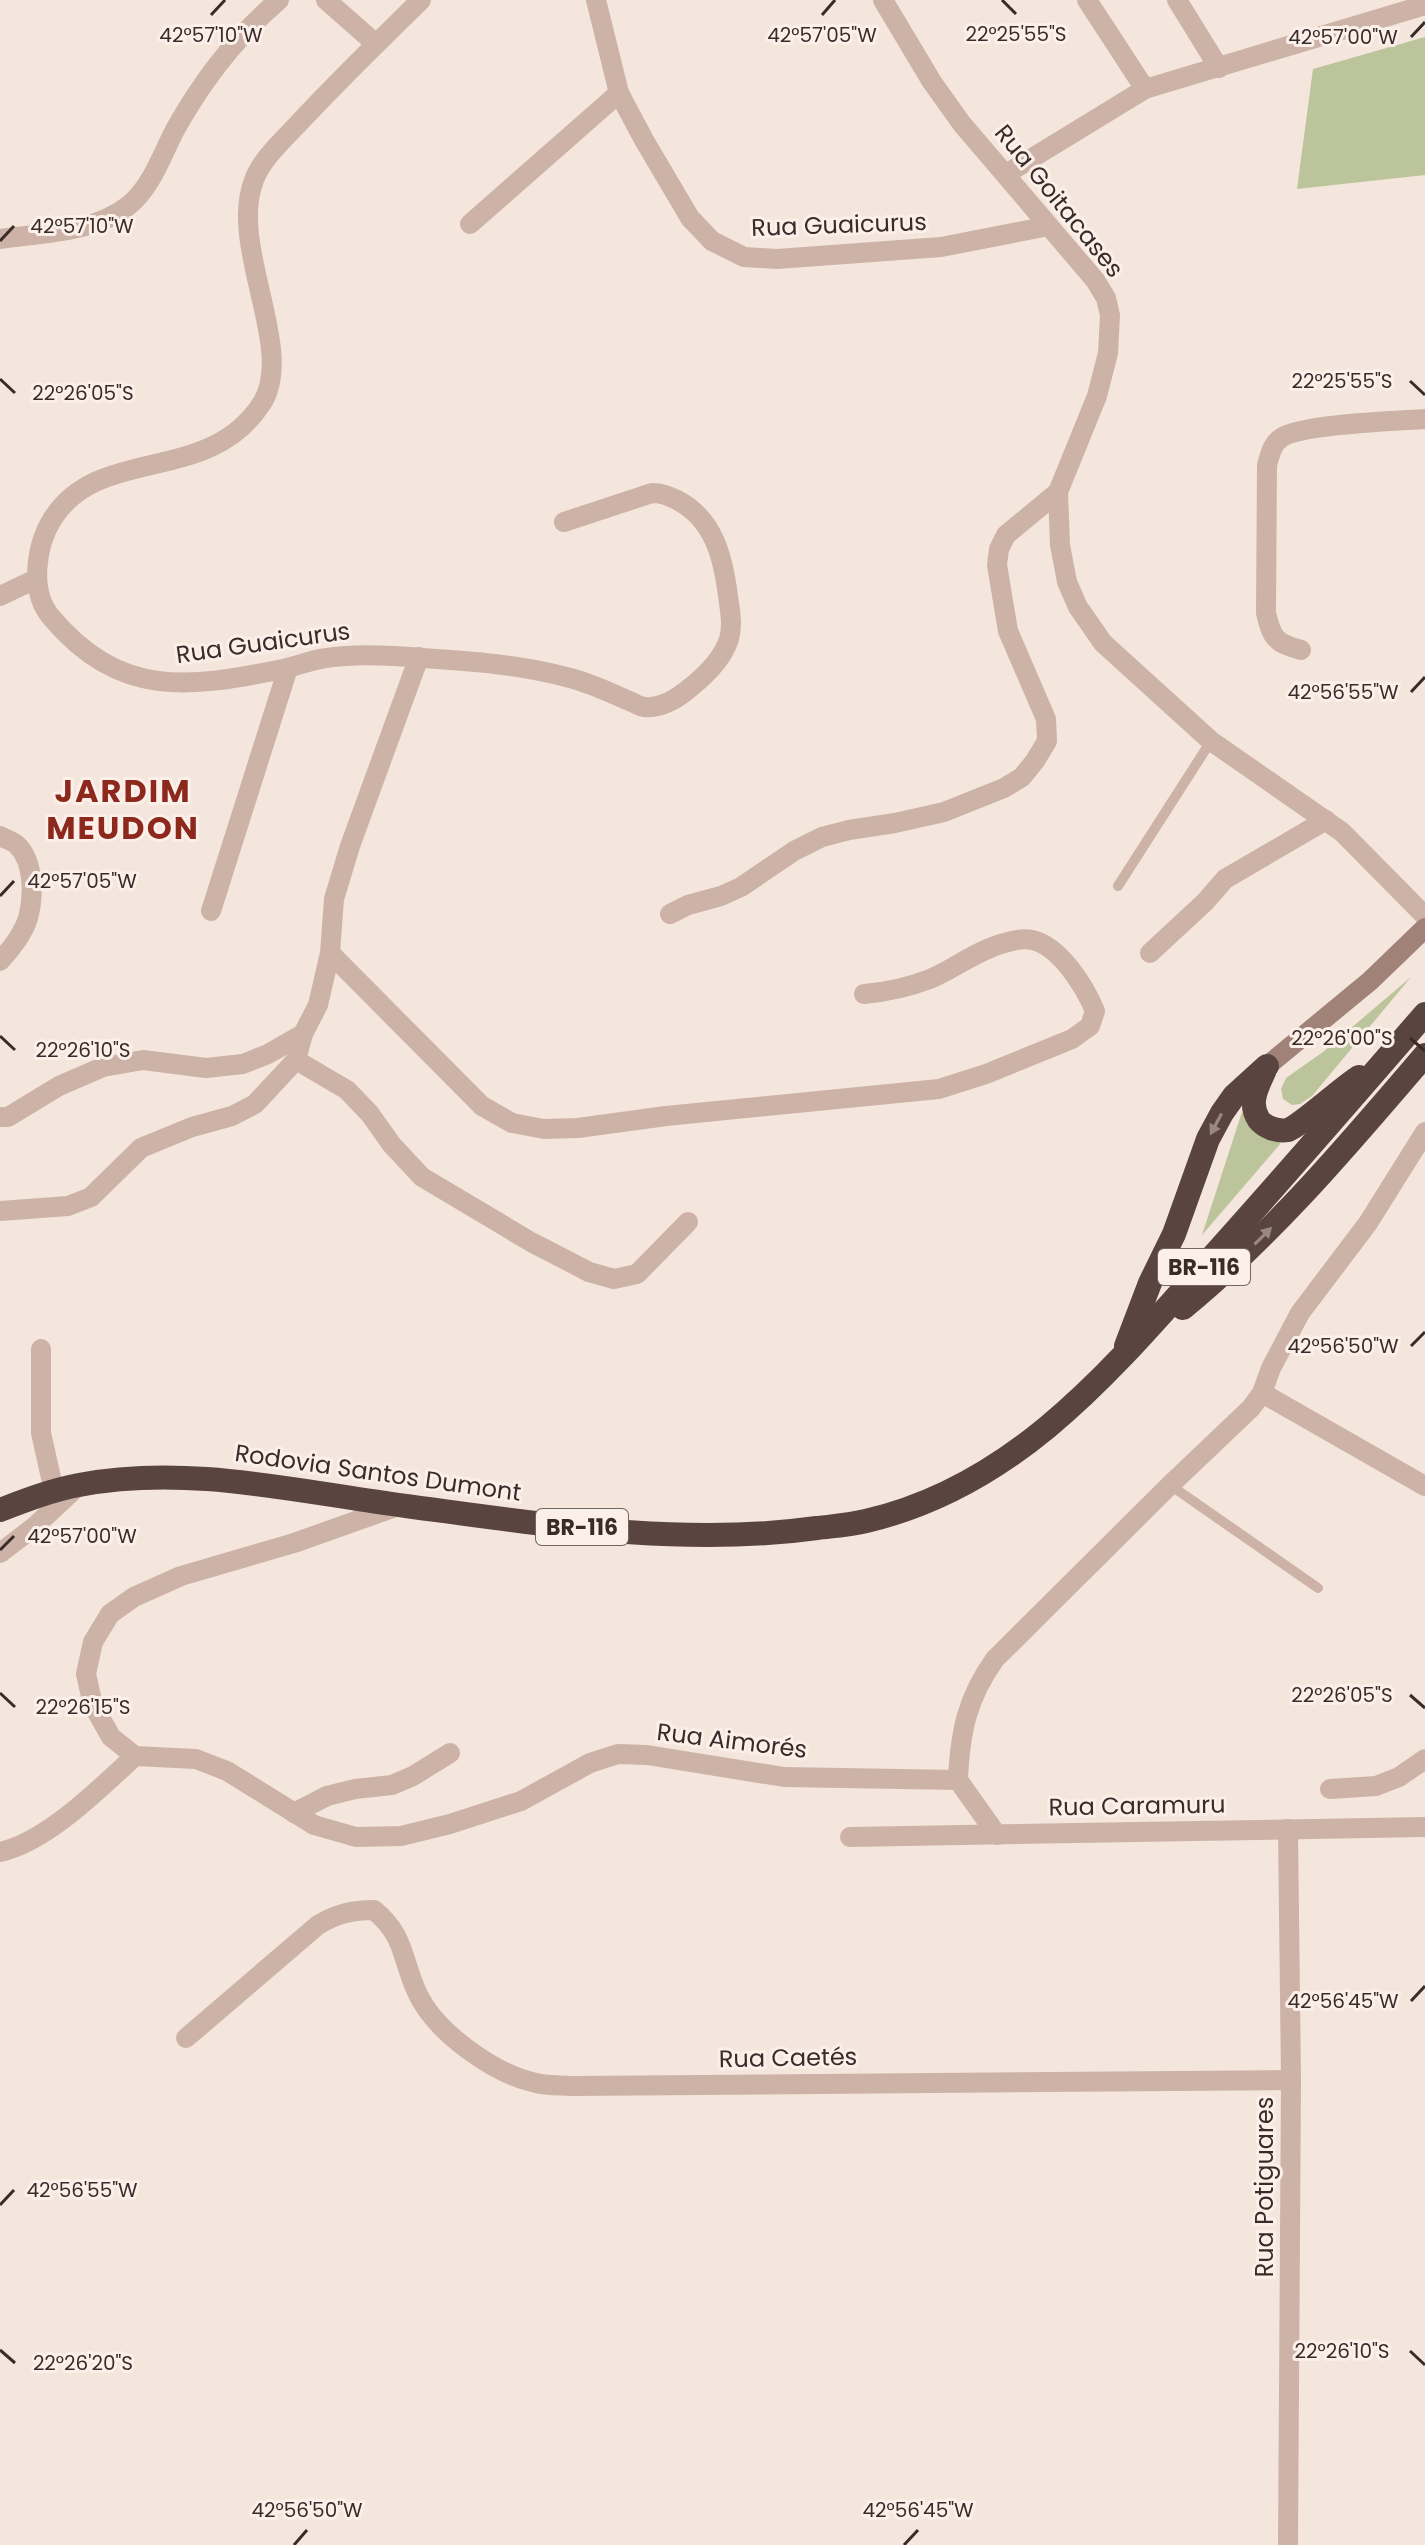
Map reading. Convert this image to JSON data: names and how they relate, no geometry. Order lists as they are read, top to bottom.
{
  "streets": {
    "highway": ["BR-116", "Rodovia Santos Dumont"],
    "street": [
      "Rua Goitacases",
      "Rua Guaicurus",
      "Rua Aimorés",
      "Rua Caramuru",
      "Rua Caetés",
      "Rua Potiguares"
    ]
  },
  "crossings": [
    ["Rua Goitacases", "Rua Guaicurus"],
    ["BR-116", "Rodovia Santos Dumont"],
    ["Rua Caramuru", "Rua Potiguares"],
    ["Rua Caetés", "Rua Potiguares"]
  ],
  "districts": ["JARDIM MEUDON"],
  "coordinates": [
    "22°25'55\"S",
    "42°57'05\"W",
    "42°57'10\"W",
    "42°57'00\"W",
    "22°26'05\"S",
    "42°56'55\"W",
    "22°26'00\"S",
    "22°26'10\"S",
    "42°56'50\"W",
    "22°26'15\"S",
    "42°56'45\"W",
    "22°26'20\"S"
  ]
}
